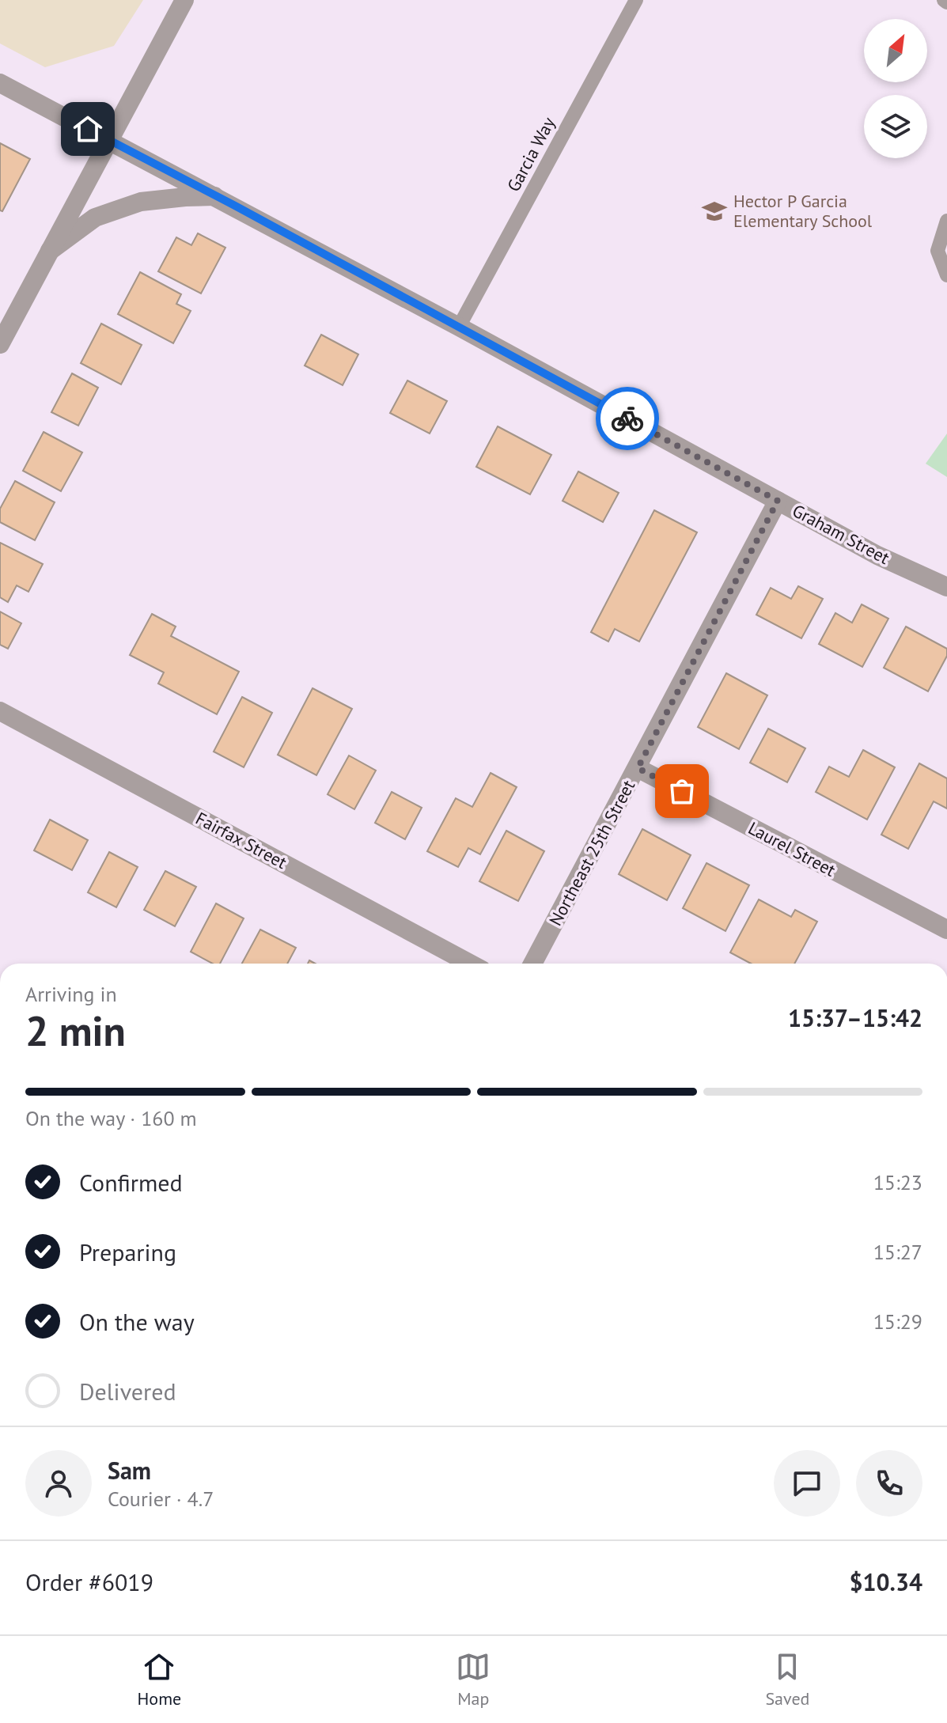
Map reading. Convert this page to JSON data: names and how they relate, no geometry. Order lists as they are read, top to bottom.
{
  "streets": {
    "street": [
      "Graham Street",
      "Fairfax Street",
      "Laurel Street",
      "Northeast 25th Street"
    ],
    "lane": ["Garcia Way"]
  },
  "crossings": [
    ["Garcia Way", "Graham Street"],
    ["Graham Street", "Northeast 25th Street"],
    ["Laurel Street", "Northeast 25th Street"]
  ],
  "places": {
    "school or university": ["Hector P Garcia Elementary School"]
  },
  "north": "top right",
  "page": {
    "heading": ["2 min", "Arriving in", "15:37–15:42"],
    "panel": [
      "Sam",
      "Courier · 4.7",
      "Order #6019",
      "$10.34"
    ],
    "bar": "On the way · 160 m",
    "list": [
      ["Confirmed", "15:23"],
      ["Preparing", "15:27"],
      ["On the way", "15:29"],
      "Delivered"
    ],
    "tabs": ["Home", "Map", "Saved"]
  }
}
